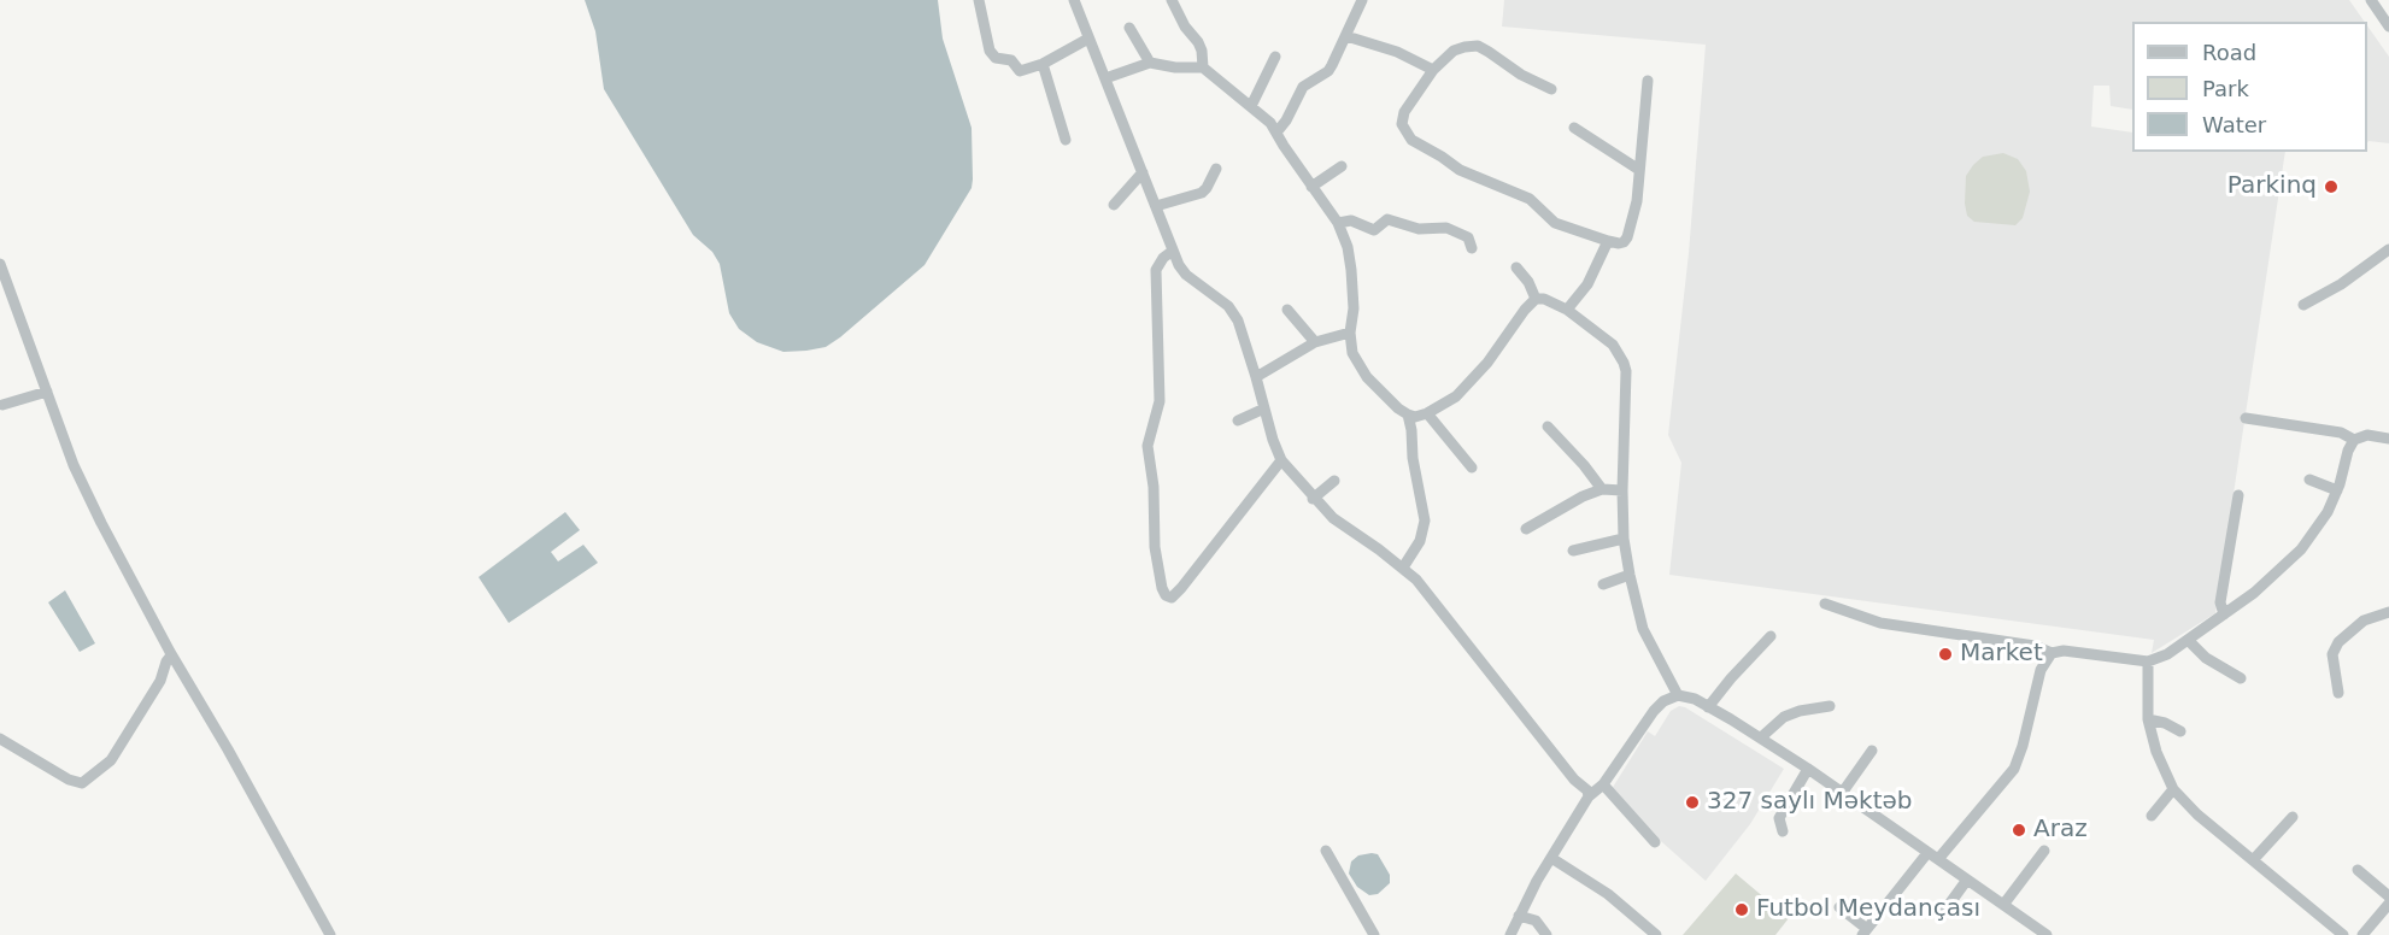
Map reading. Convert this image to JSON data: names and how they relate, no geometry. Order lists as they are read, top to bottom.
{
  "places": [
    "Parkinq",
    "Market",
    "327 saylı Məktəb",
    "Araz",
    "Futbol Meydançası"
  ],
  "legend": ["Road", "Park", "Water"]
}
